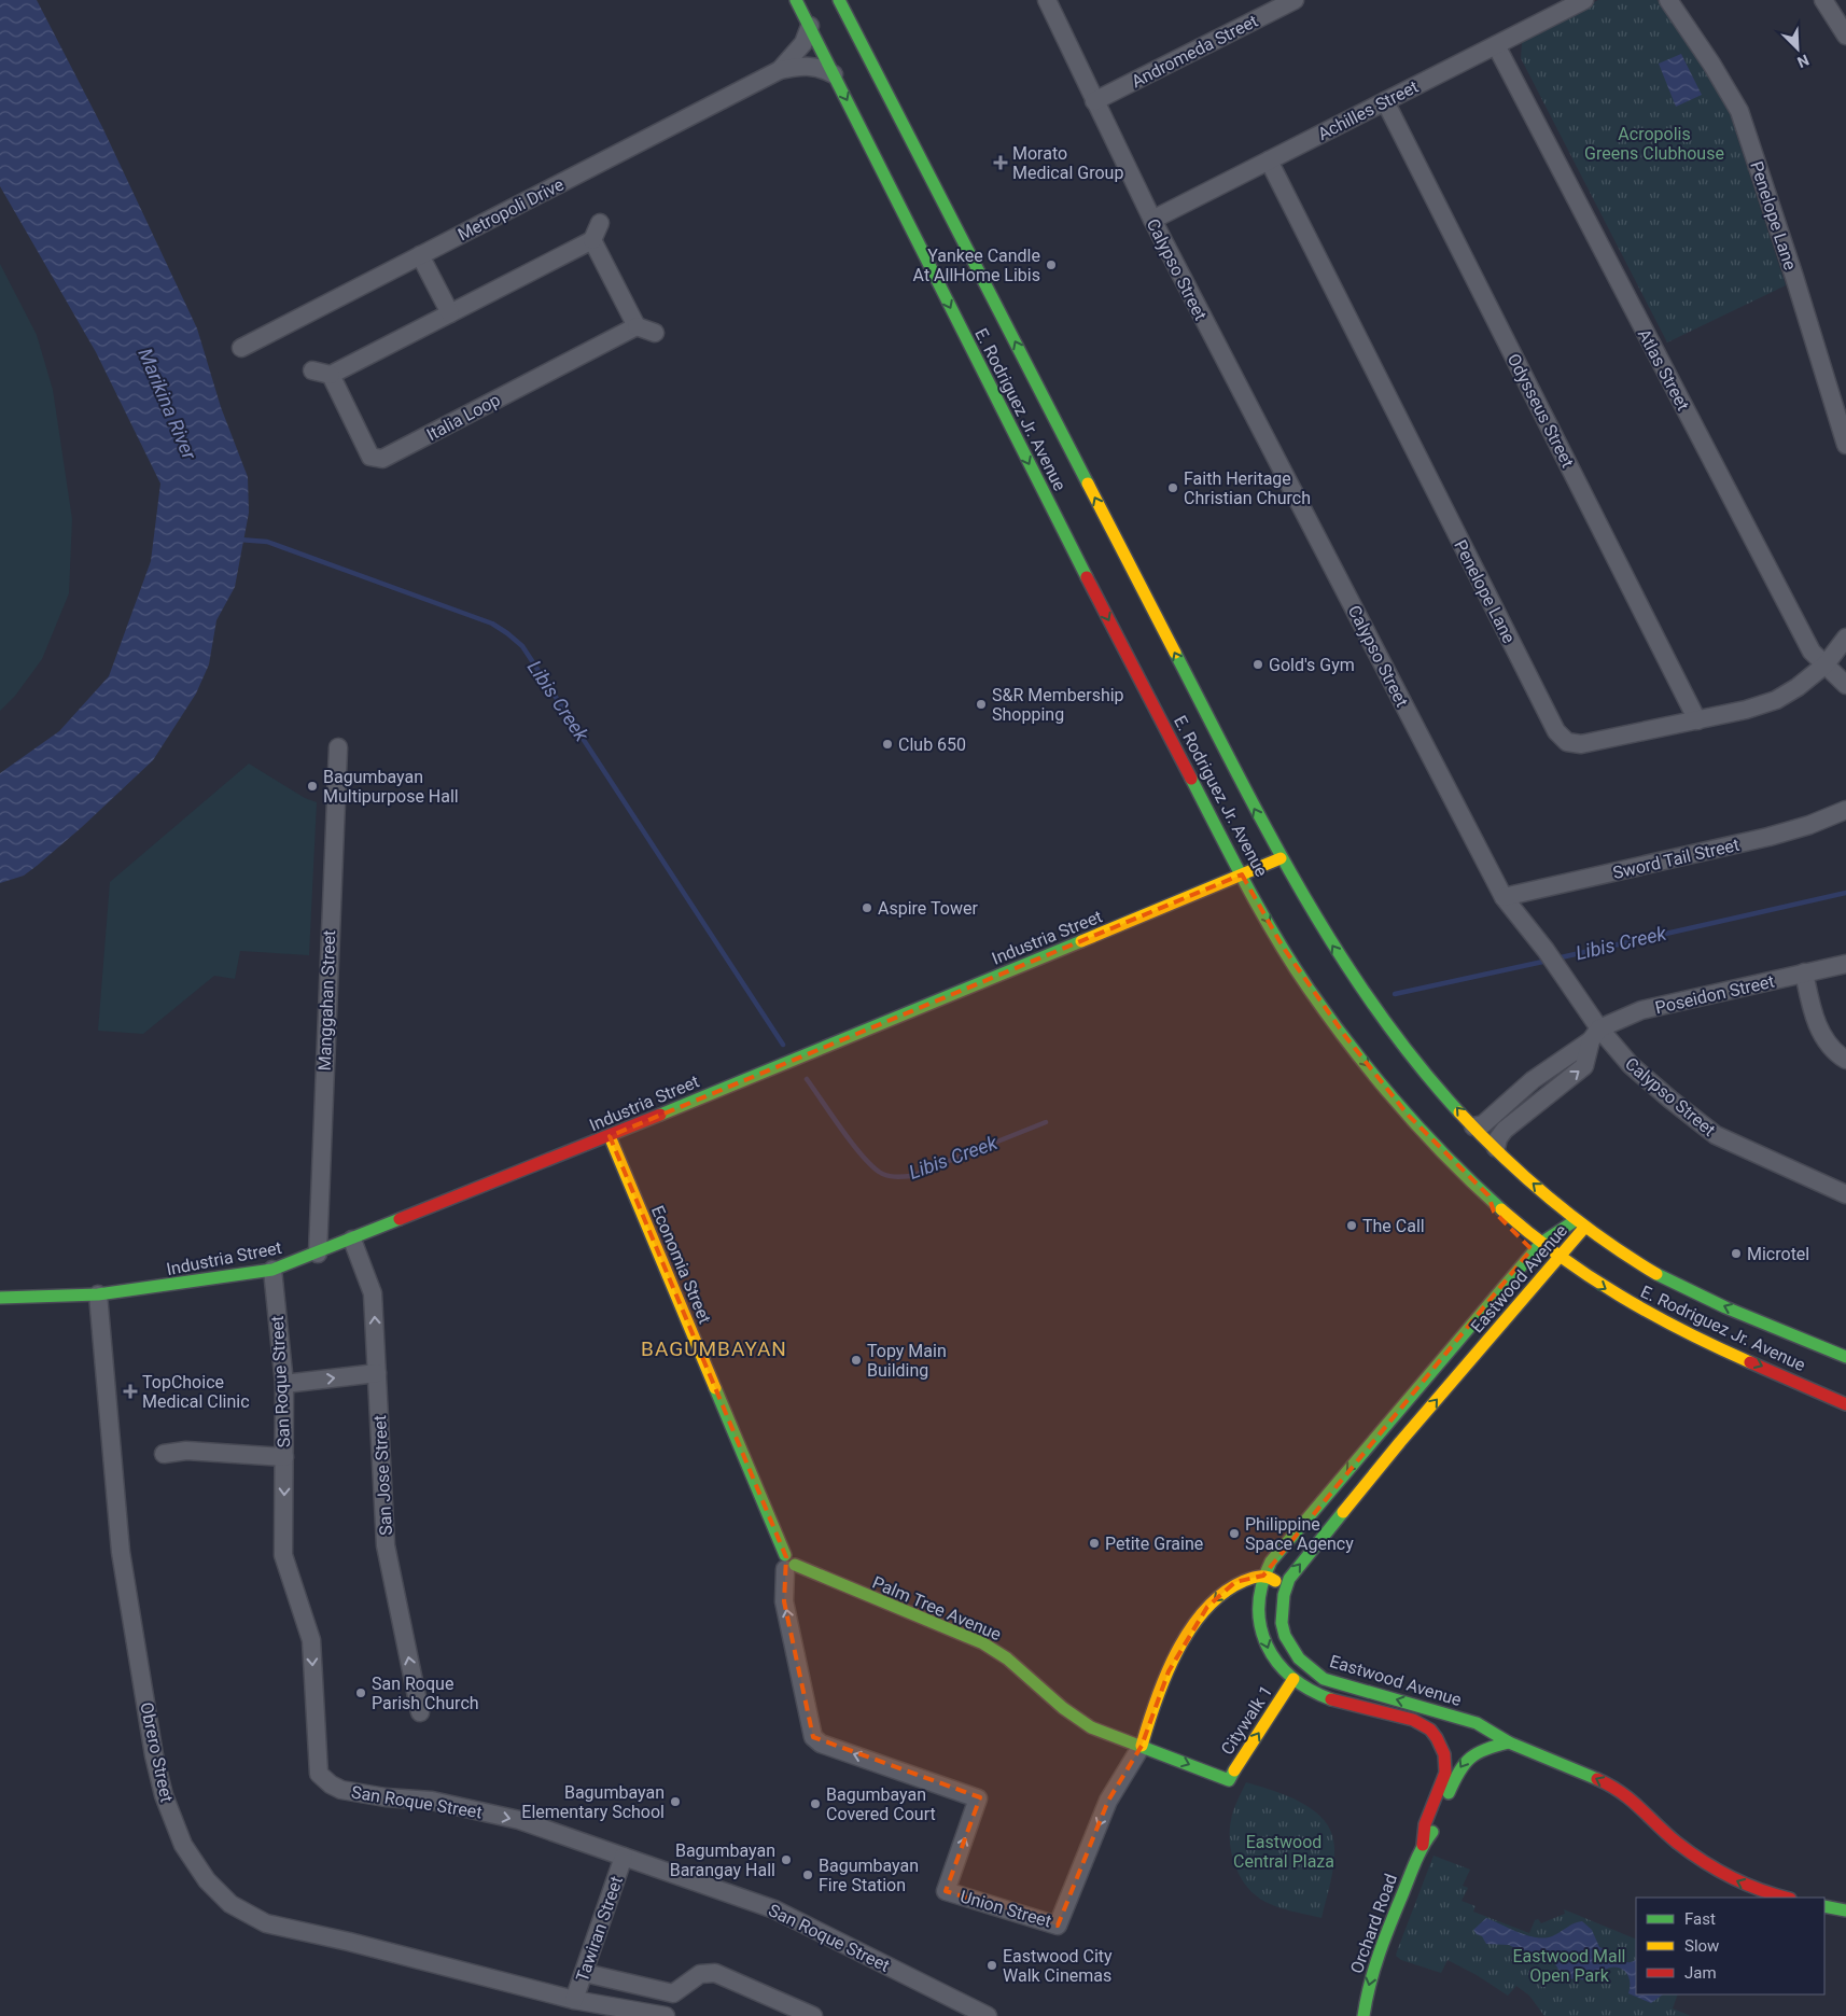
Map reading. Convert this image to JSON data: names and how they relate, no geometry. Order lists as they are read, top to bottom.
{
  "streets": {
    "street": [
      "Andromeda Street",
      "Achilles Street",
      "Metropoli Drive",
      "Penelope Lane",
      "Calypso Street",
      "Atlas Street",
      "E. Rodriguez Jr. Avenue",
      "Odysseus Street",
      "Italia Loop",
      "Sword Tail Street",
      "Industria Street",
      "Poseidon Street",
      "Manggahan Street",
      "Economia Street",
      "Eastwood Avenue",
      "San Roque Street",
      "San Jose Street",
      "Palm Tree Avenue",
      "Citywalk 1",
      "Obrero Street",
      "Union Street",
      "Orchard Road",
      "Tawiran Street"
    ]
  },
  "crossings": [
    ["Andromeda Street", "Calypso Street"],
    ["Achilles Street", "Penelope Lane"],
    ["Achilles Street", "Calypso Street"],
    ["Achilles Street", "Atlas Street"],
    ["Achilles Street", "Odysseus Street"],
    ["Metropoli Drive", "E. Rodriguez Jr. Avenue"],
    ["Penelope Lane", "Atlas Street"],
    ["Penelope Lane", "Odysseus Street"],
    ["Calypso Street", "Sword Tail Street"],
    ["Calypso Street", "Poseidon Street"],
    ["E. Rodriguez Jr. Avenue", "Industria Street"],
    ["E. Rodriguez Jr. Avenue", "Poseidon Street"],
    ["E. Rodriguez Jr. Avenue", "Eastwood Avenue"],
    ["Industria Street", "Manggahan Street"],
    ["Industria Street", "Economia Street"],
    ["Industria Street", "San Roque Street"],
    ["Industria Street", "San Jose Street"],
    ["Industria Street", "Obrero Street"],
    ["Economia Street", "Palm Tree Avenue"],
    ["Economia Street", "Union Street"],
    ["Eastwood Avenue", "Citywalk 1"],
    ["Eastwood Avenue", "Orchard Road"],
    ["San Roque Street", "Tawiran Street"],
    ["Palm Tree Avenue", "Citywalk 1"],
    ["Palm Tree Avenue", "Union Street"],
    ["Obrero Street", "Tawiran Street"]
  ],
  "one_way": ["San Roque Street", "San Jose Street", "Orchard Road"],
  "districts": ["BAGUMBAYAN"],
  "water": ["Marikina River", "Libis Creek"],
  "parks": ["Acropolis Greens Clubhouse", "Eastwood Central Plaza", "Eastwood Mall Open Park"],
  "places": {
    "health": ["Morato Medical Group", "TopChoice Medical Clinic"],
    "other": [
      "Yankee Candle At AllHome Libis",
      "Faith Heritage Christian Church",
      "Gold's Gym",
      "S&R Membership Shopping",
      "Club 650",
      "Bagumbayan Multipurpose Hall",
      "Aspire Tower",
      "The Call",
      "Microtel",
      "Topy Main Building",
      "Philippine Space Agency",
      "Petite Graine",
      "San Roque Parish Church",
      "Bagumbayan Elementary School",
      "Bagumbayan Covered Court",
      "Bagumbayan Barangay Hall",
      "Bagumbayan Fire Station",
      "Eastwood City Walk Cinemas"
    ]
  },
  "legend": ["Fast", "Slow", "Jam"],
  "north": "bottom right"
}
